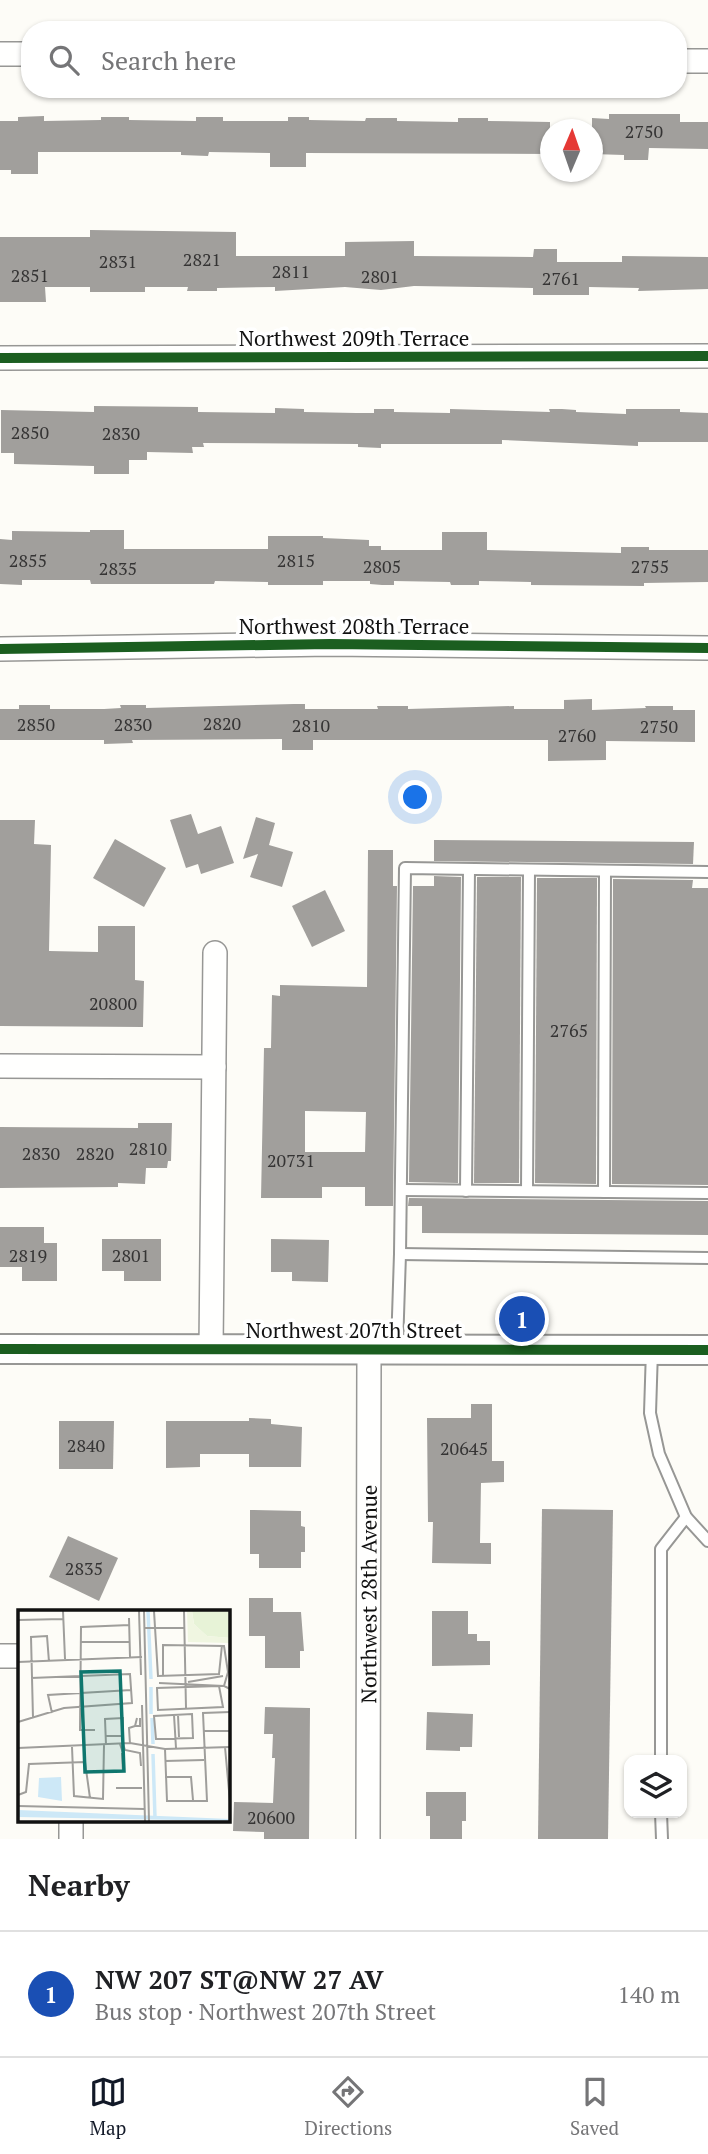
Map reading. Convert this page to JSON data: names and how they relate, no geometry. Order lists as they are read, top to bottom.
{
  "streets": {
    "street": [
      "Northwest 209th Terrace",
      "Northwest 208th Terrace",
      "Northwest 207th Street",
      "Northwest 28th Avenue"
    ]
  },
  "crossings": [
    ["Northwest 207th Street", "Northwest 28th Avenue"]
  ],
  "house_numbers": [
    "2750",
    "2821",
    "2831",
    "2811",
    "2851",
    "2801",
    "2761",
    "2850",
    "2830",
    "2855",
    "2815",
    "2805",
    "2755",
    "2835",
    "2820",
    "2850",
    "2830",
    "2810",
    "2750",
    "2760",
    "20800",
    "2765",
    "2810",
    "2830",
    "2820",
    "20731",
    "2819",
    "2801",
    "2840",
    "20645",
    "2835",
    "20600"
  ],
  "north": "top",
  "page": {
    "search": "Search here",
    "pins": "1",
    "heading": "Nearby",
    "list": [
      {
        "mark": "1",
        "name": "NW 207 ST@NW 27 AV",
        "note": "Bus stop · Northwest 207th Street",
        "value": "140 m"
      }
    ],
    "nav": ["Map", "Directions", "Saved"]
  }
}
